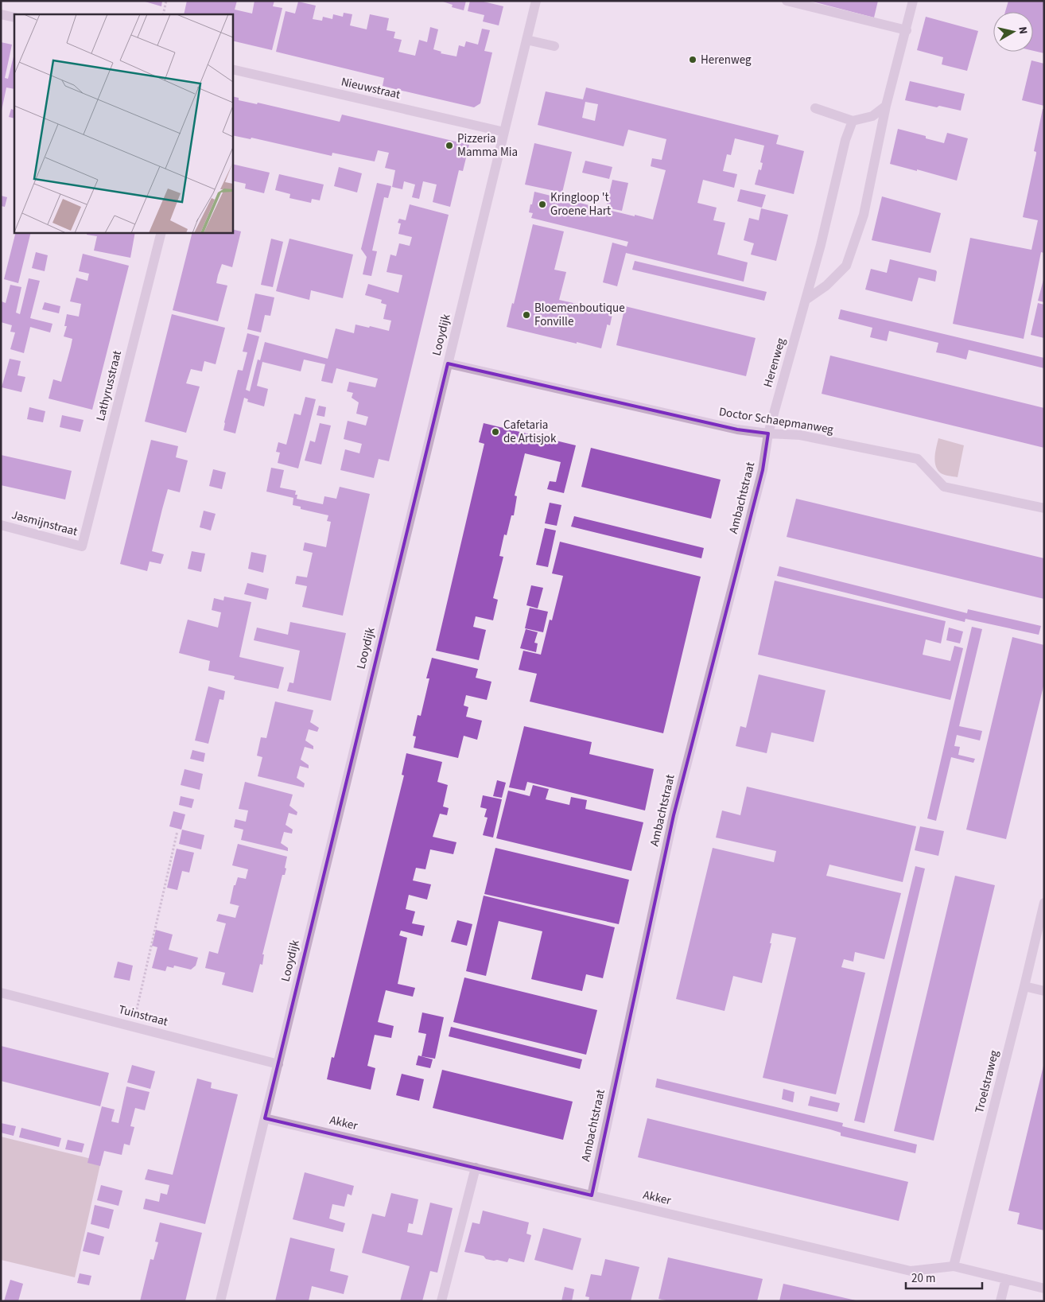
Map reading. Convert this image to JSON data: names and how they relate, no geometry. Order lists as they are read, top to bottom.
{
  "streets": {
    "street": [
      "Nieuwstraat",
      "Looydijk",
      "Herenweg",
      "Lathyrusstraat",
      "Doctor Schaepmanweg",
      "Ambachtstraat",
      "Jasmijnstraat",
      "Tuinstraat",
      "Troelstraweg",
      "Akker"
    ]
  },
  "crossings": [
    ["Nieuwstraat", "Looydijk"],
    ["Looydijk", "Doctor Schaepmanweg"],
    ["Looydijk", "Tuinstraat"],
    ["Looydijk", "Akker"],
    ["Herenweg", "Doctor Schaepmanweg"],
    ["Herenweg", "Ambachtstraat"],
    ["Lathyrusstraat", "Jasmijnstraat"],
    ["Doctor Schaepmanweg", "Ambachtstraat"],
    ["Ambachtstraat", "Akker"],
    ["Troelstraweg", "Akker"]
  ],
  "places": [
    "Herenweg",
    "Pizzeria Mamma Mia",
    "Kringloop 't Groene Hart",
    "Bloemenboutique Fonville",
    "Cafetaria de Artisjok"
  ],
  "scale_bar": "20 m",
  "north": "right"
}
